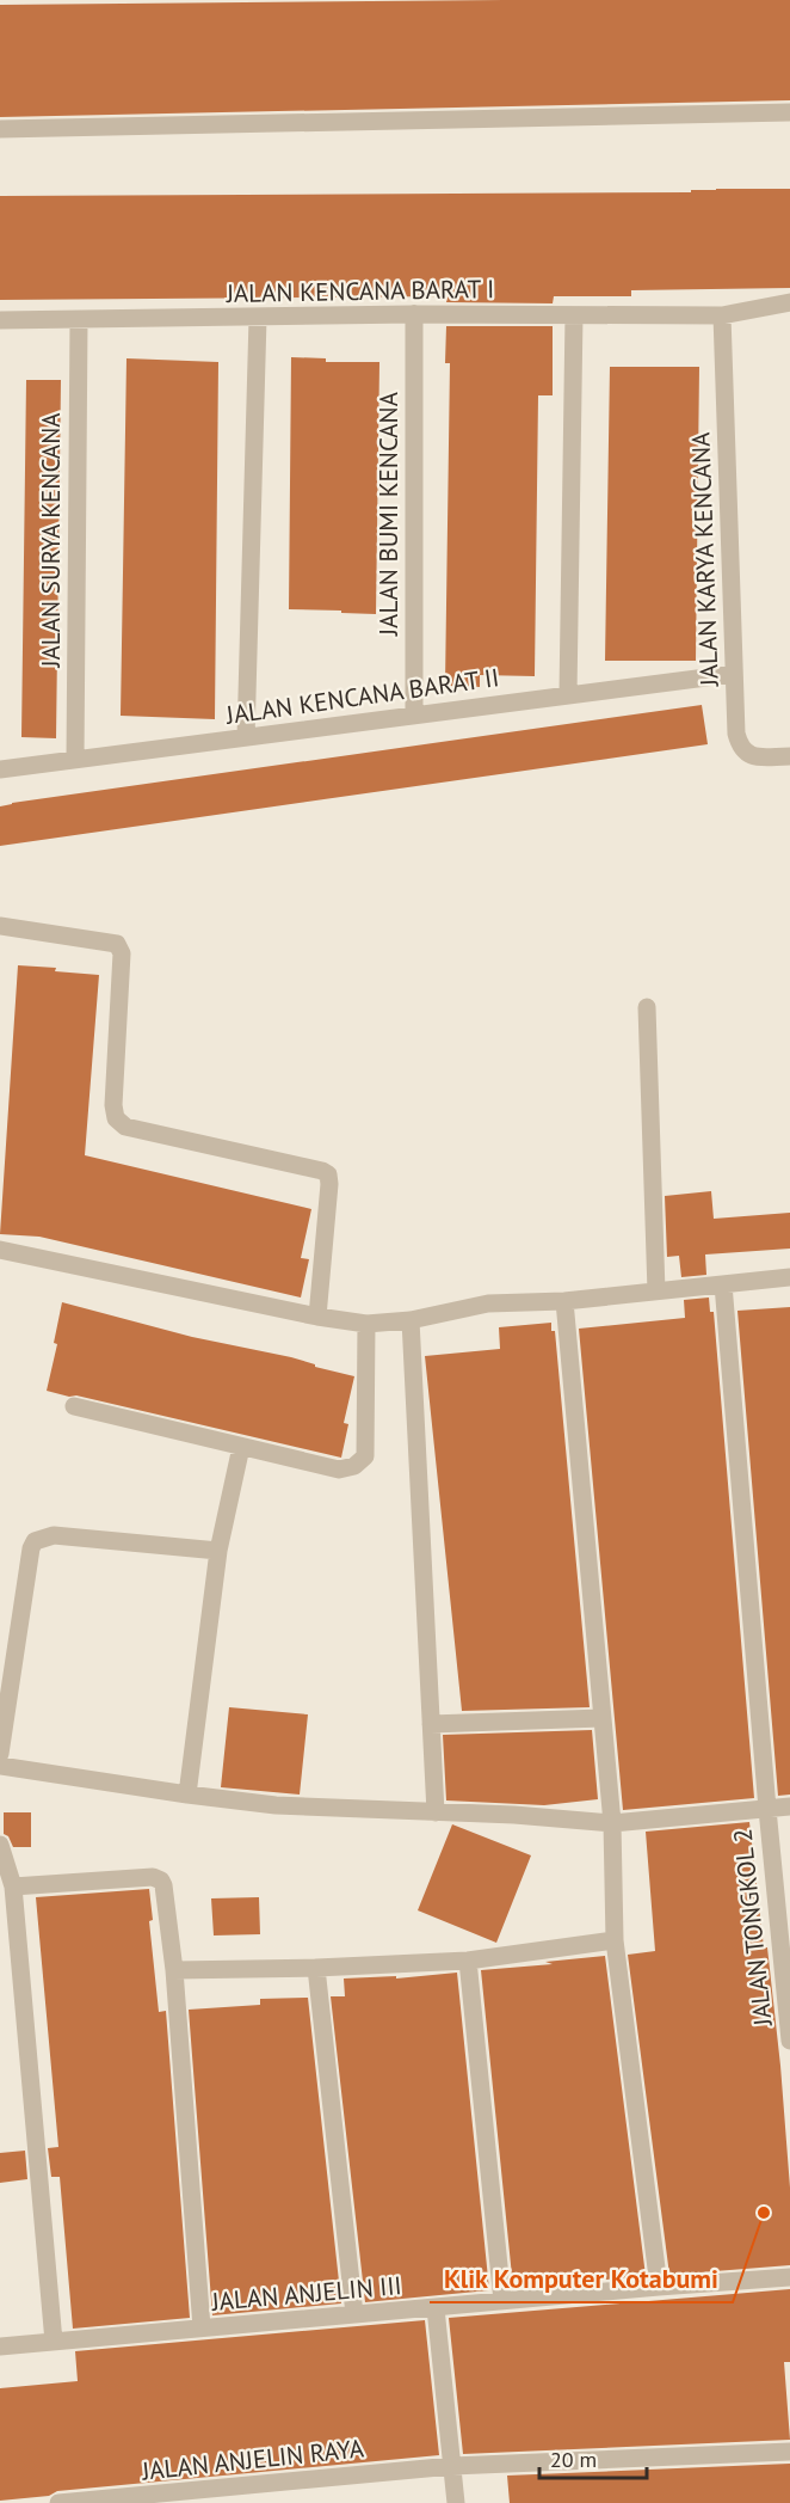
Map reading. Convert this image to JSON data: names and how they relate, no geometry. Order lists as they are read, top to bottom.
{
  "streets": {
    "street": [
      "JALAN KENCANA BARAT I",
      "JALAN BUMI KENCANA",
      "JALAN SURYA KENCANA",
      "JALAN KARYA KENCANA",
      "JALAN KENCANA BARAT II",
      "JALAN TONGKOL 2",
      "JALAN ANJELIN III",
      "JALAN ANJELIN RAYA"
    ]
  },
  "crossings": [
    ["JALAN KENCANA BARAT I", "JALAN BUMI KENCANA"],
    ["JALAN KENCANA BARAT I", "JALAN SURYA KENCANA"],
    ["JALAN KENCANA BARAT I", "JALAN KARYA KENCANA"],
    ["JALAN BUMI KENCANA", "JALAN KENCANA BARAT II"],
    ["JALAN SURYA KENCANA", "JALAN KENCANA BARAT II"],
    ["JALAN KARYA KENCANA", "JALAN KENCANA BARAT II"]
  ],
  "places": ["Klik Komputer Kotabumi"],
  "scale_bar": "20 m"
}
